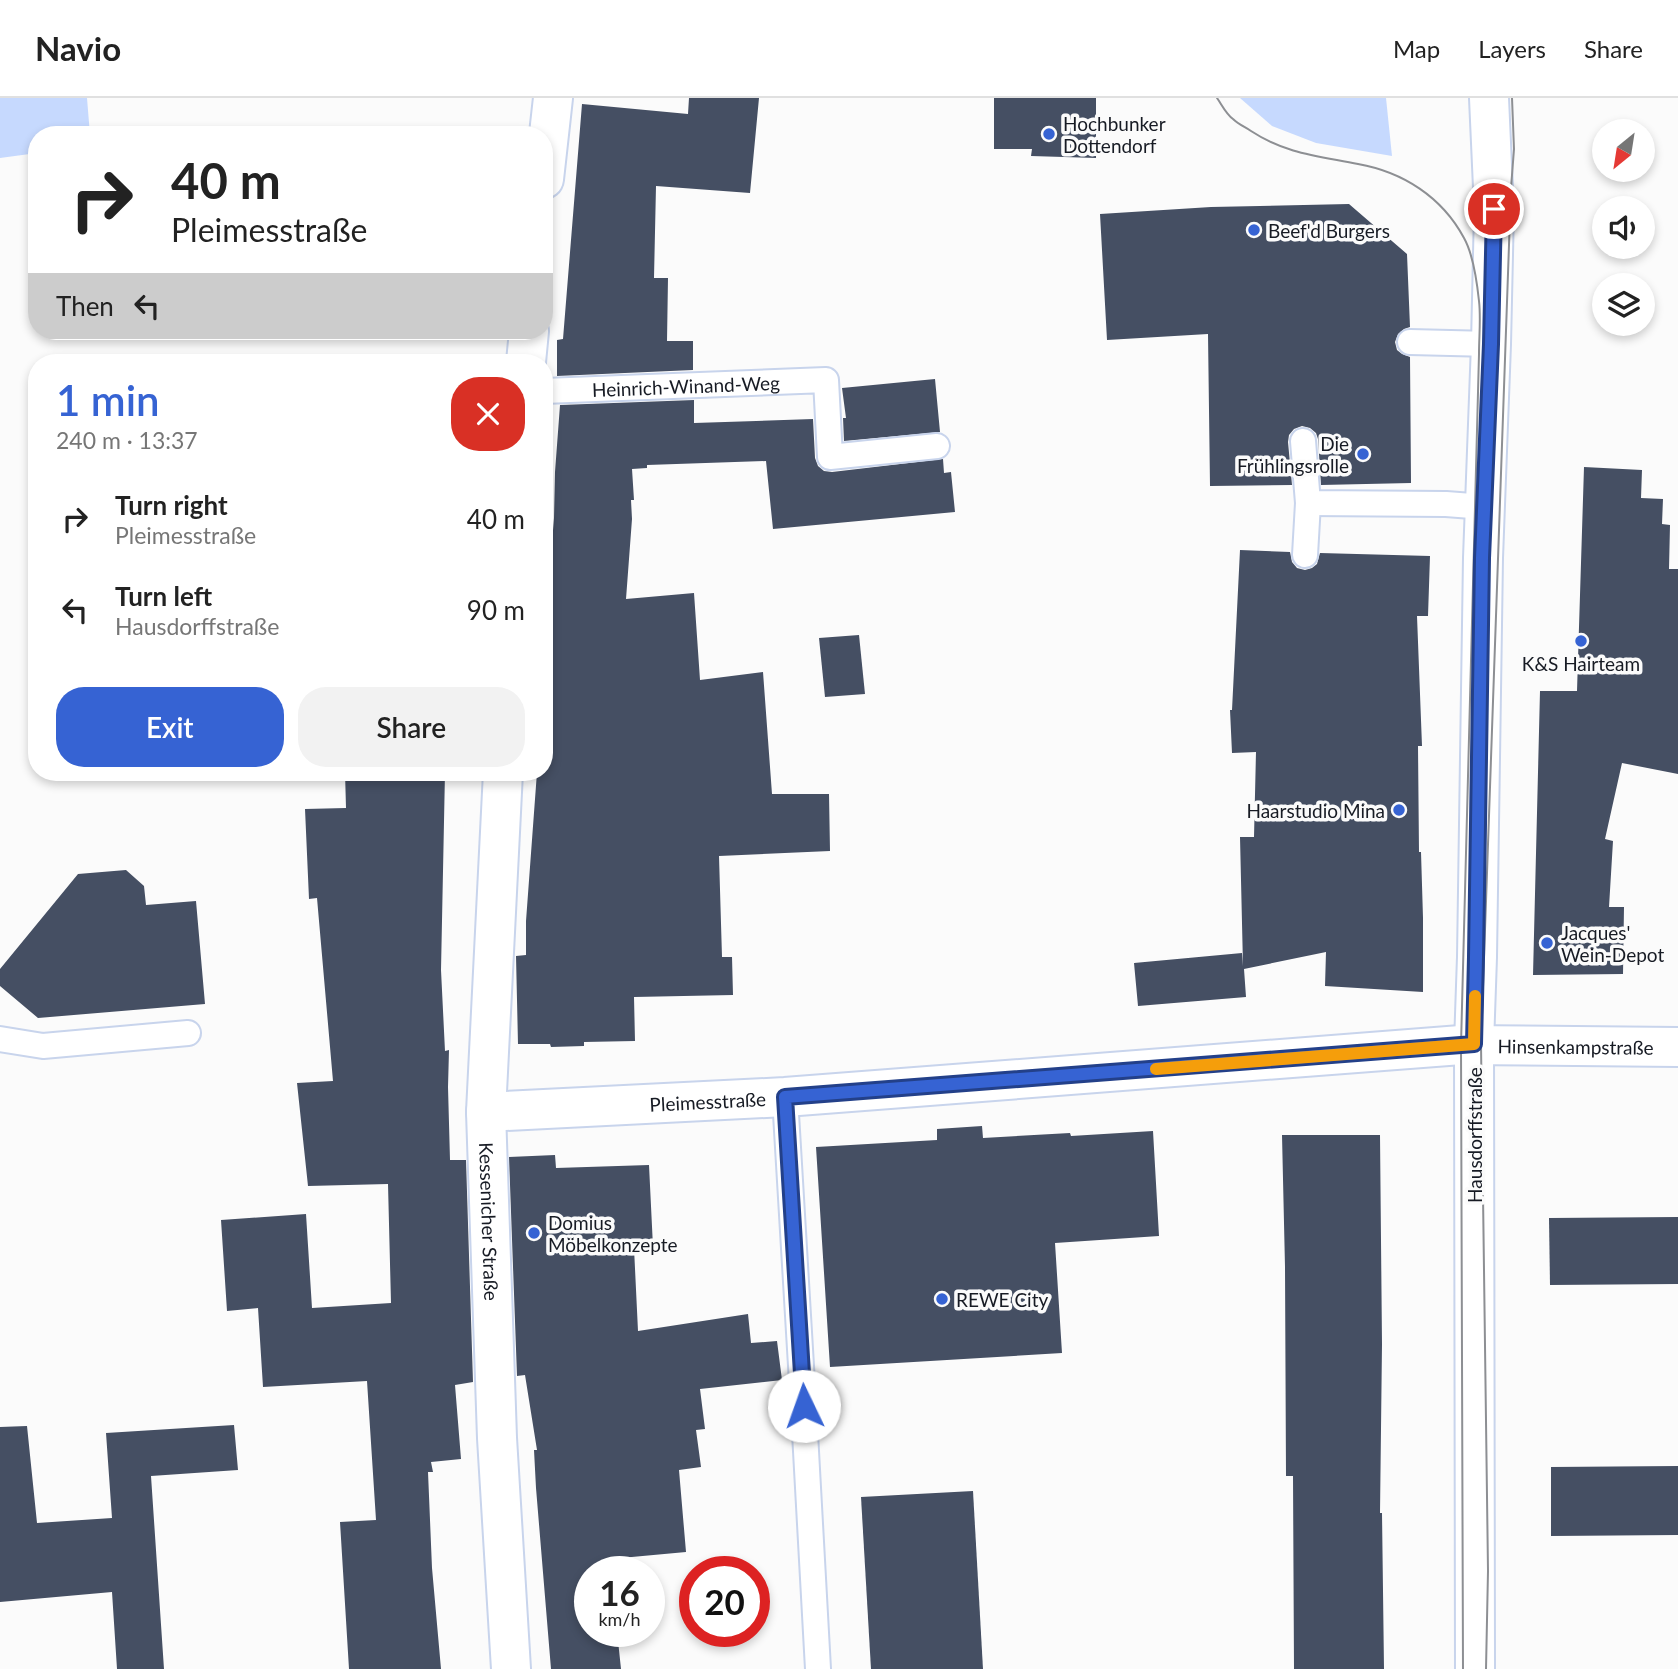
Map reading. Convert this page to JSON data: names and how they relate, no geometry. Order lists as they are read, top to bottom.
{
  "streets": {
    "street": [
      "Hinsenkampstraße",
      "Pleimesstraße",
      "Hausdorffstraße",
      "Kessenicher Straße"
    ],
    "lane": ["Heinrich-Winand-Weg"]
  },
  "crossings": [
    ["Hinsenkampstraße", "Pleimesstraße"],
    ["Hinsenkampstraße", "Hausdorffstraße"],
    ["Pleimesstraße", "Hausdorffstraße"],
    ["Pleimesstraße", "Kessenicher Straße"]
  ],
  "places": [
    "Hochbunker Dottendorf",
    "Beef'd Burgers",
    "Die Frühlingsrolle",
    "K&S Hairteam",
    "Haarstudio Mina",
    "Jacques' Wein-Depot",
    "Domius Möbelkonzepte",
    "REWE City"
  ],
  "north": "bottom left",
  "page": {
    "header": "Navio",
    "nav": ["Map", "Layers", "Share"],
    "turn": ["40 m", "Pleimesstraße"],
    "then": "Then",
    "heading": ["1 min", "240 m · 13:37"],
    "list": [
      {
        "name": "Turn right",
        "note": "Pleimesstraße",
        "value": "40 m"
      },
      {
        "name": "Turn left",
        "note": "Hausdorffstraße",
        "value": "90 m"
      }
    ],
    "buttons": ["Exit", "Share"],
    "speed": "16 km/h",
    "limit": "20"
  }
}
